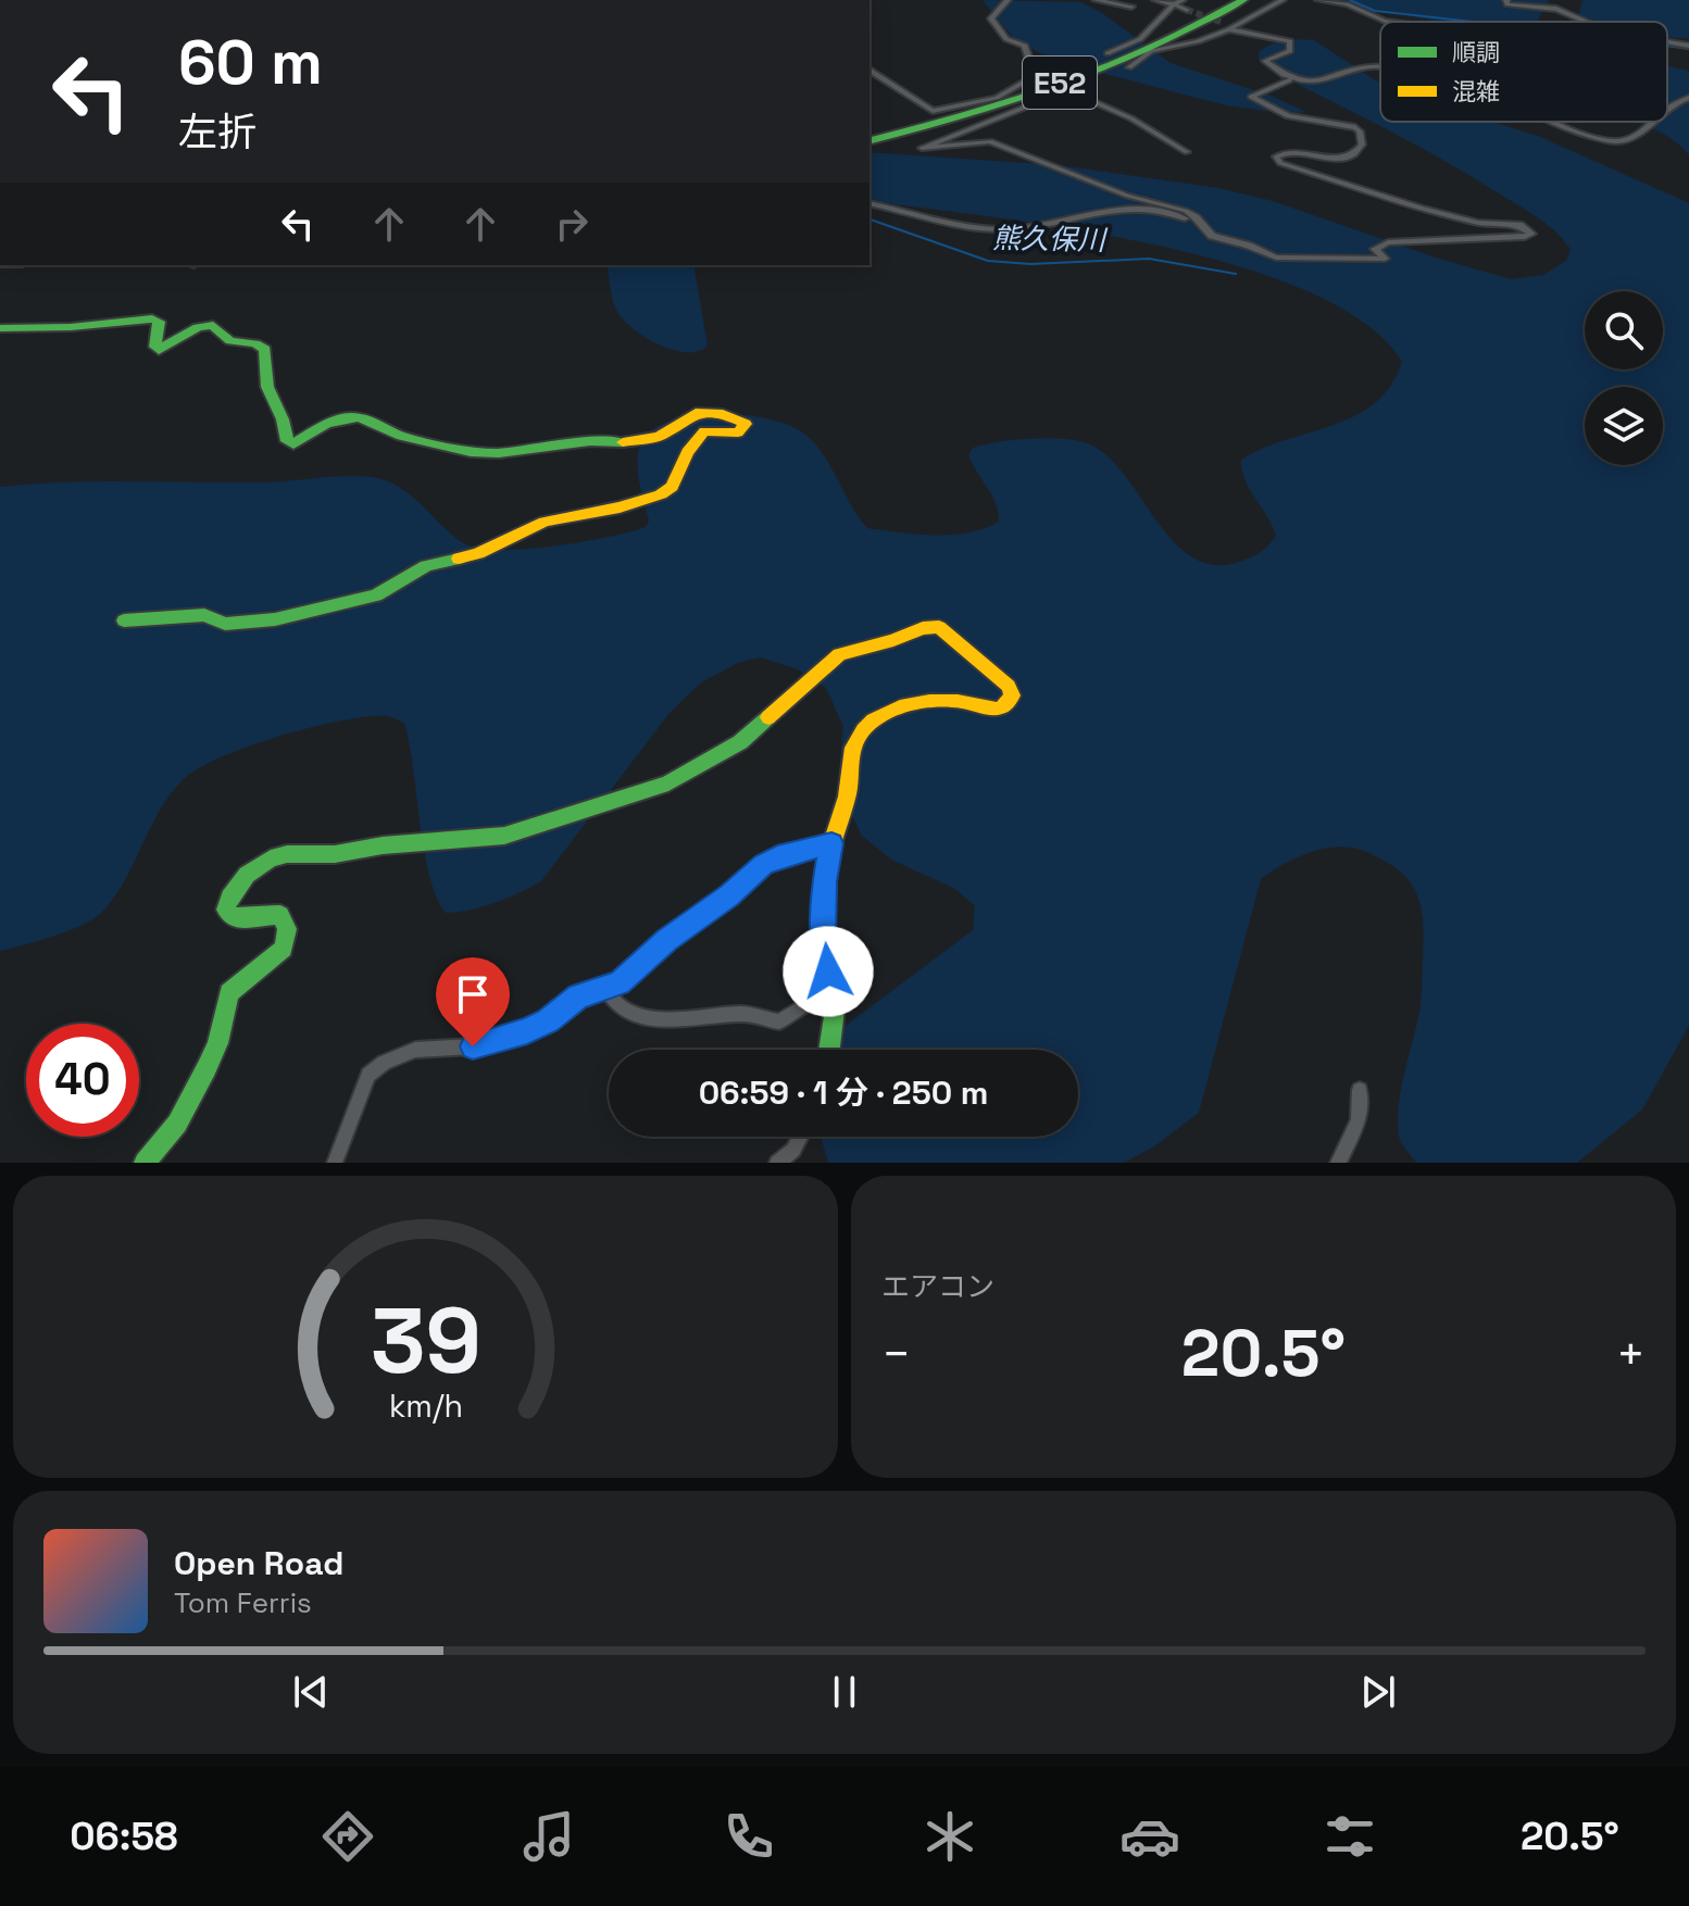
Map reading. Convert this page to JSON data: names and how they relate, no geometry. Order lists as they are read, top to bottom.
{
  "streets": {
    "main road": ["E52"]
  },
  "water": ["熊久保川"],
  "legend": ["順調", "混雑"],
  "page": {
    "turn": ["60 m", "左折"],
    "limit": "40",
    "trip": "06:59 · 1 分 · 250 m",
    "tile": "エアコン",
    "heat": ["−", "20.5°", "+"],
    "song": ["Open Road", "Tom Ferris"],
    "tabs": ["06:58", "20.5°"],
    "gauge": ["39", "km/h"]
  }
}
